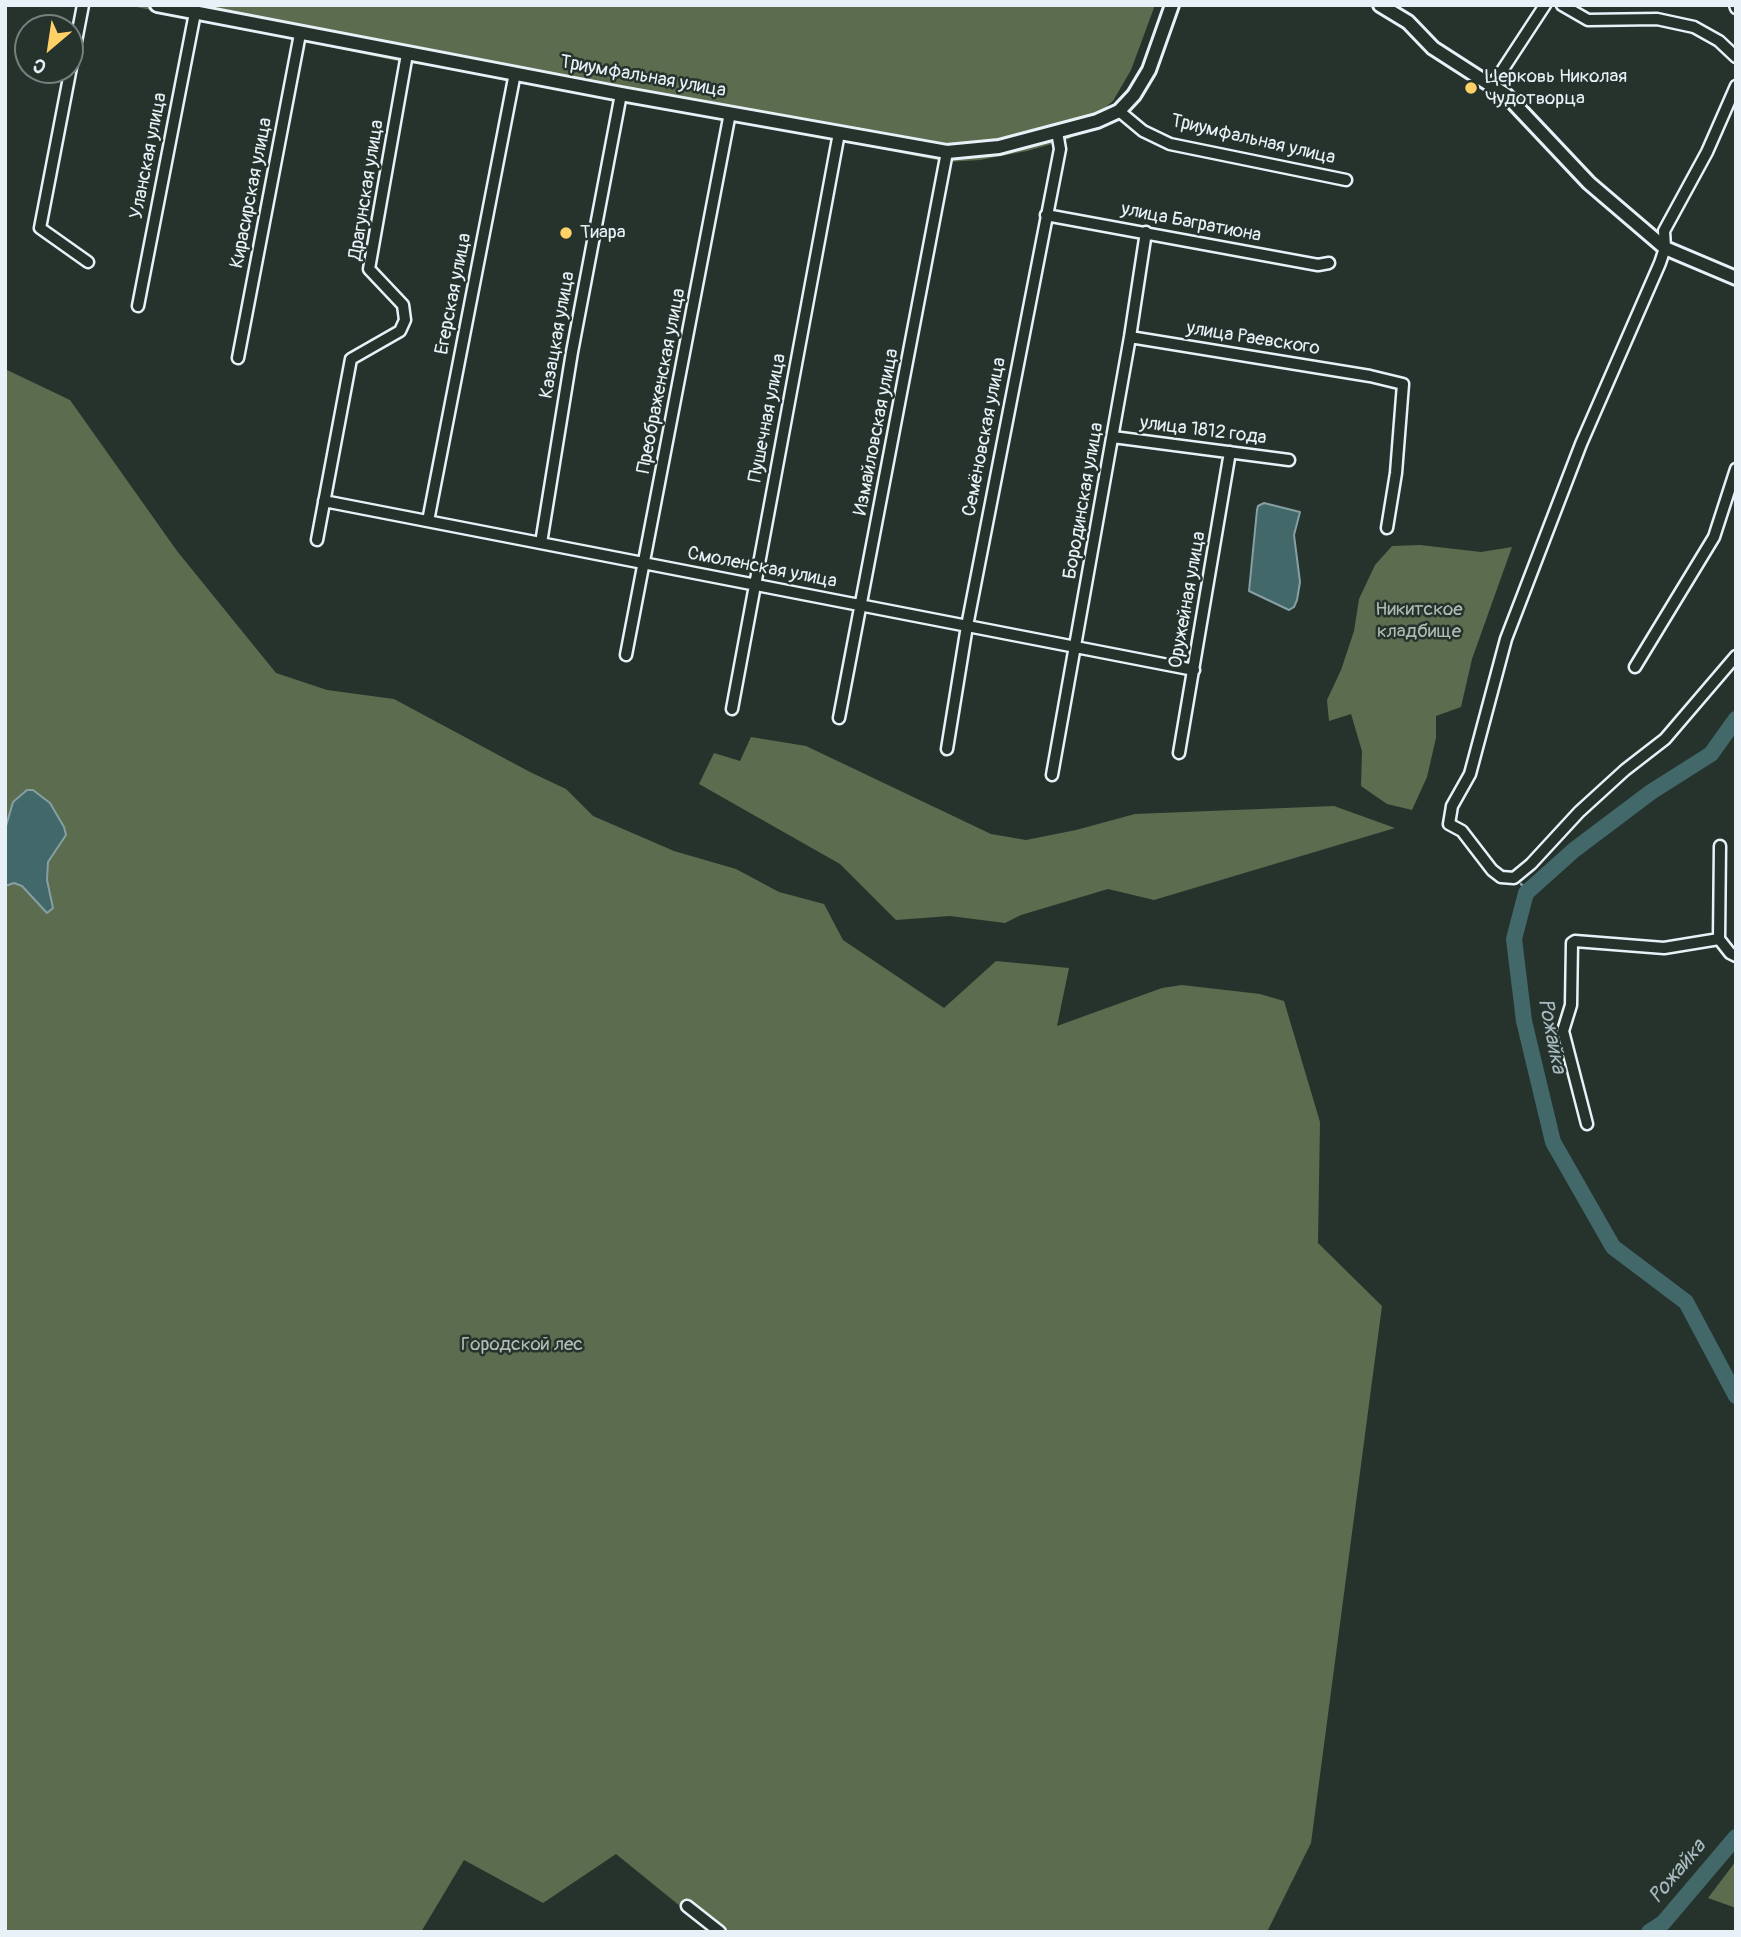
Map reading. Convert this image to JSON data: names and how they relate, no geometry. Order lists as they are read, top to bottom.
{
  "streets": {
    "street": [
      "Триумфальная улица",
      "Уланская улица",
      "Драгунская улица",
      "Кирасирская улица",
      "улица Багратиона",
      "Егерская улица",
      "Казацкая улица",
      "улица Раевского",
      "Преображенская улица",
      "Пушечная улица",
      "улица 1812 года",
      "Измайловская улица",
      "Семёновская улица",
      "Бородинская улица",
      "Смоленская улица",
      "Оружейная улица"
    ]
  },
  "crossings": [
    ["Триумфальная улица", "Уланская улица"],
    ["Триумфальная улица", "Драгунская улица"],
    ["Триумфальная улица", "Кирасирская улица"],
    ["Триумфальная улица", "Егерская улица"],
    ["Триумфальная улица", "Казацкая улица"],
    ["Триумфальная улица", "Преображенская улица"],
    ["Триумфальная улица", "Пушечная улица"],
    ["Триумфальная улица", "Измайловская улица"],
    ["Триумфальная улица", "Семёновская улица"],
    ["Драгунская улица", "Смоленская улица"],
    ["улица Багратиона", "Семёновская улица"],
    ["улица Багратиона", "Бородинская улица"],
    ["Егерская улица", "Смоленская улица"],
    ["Казацкая улица", "Смоленская улица"],
    ["улица Раевского", "Бородинская улица"],
    ["Преображенская улица", "Смоленская улица"],
    ["Пушечная улица", "Смоленская улица"],
    ["улица 1812 года", "Бородинская улица"],
    ["улица 1812 года", "Оружейная улица"],
    ["Измайловская улица", "Смоленская улица"],
    ["Семёновская улица", "Смоленская улица"],
    ["Бородинская улица", "Смоленская улица"],
    ["Смоленская улица", "Оружейная улица"]
  ],
  "water": ["Рожайка"],
  "parks": ["Никитское кладбище", "Городской лес"],
  "places": ["Церковь Николая Чудотворца", "Тиара"],
  "north": "bottom left"
}
